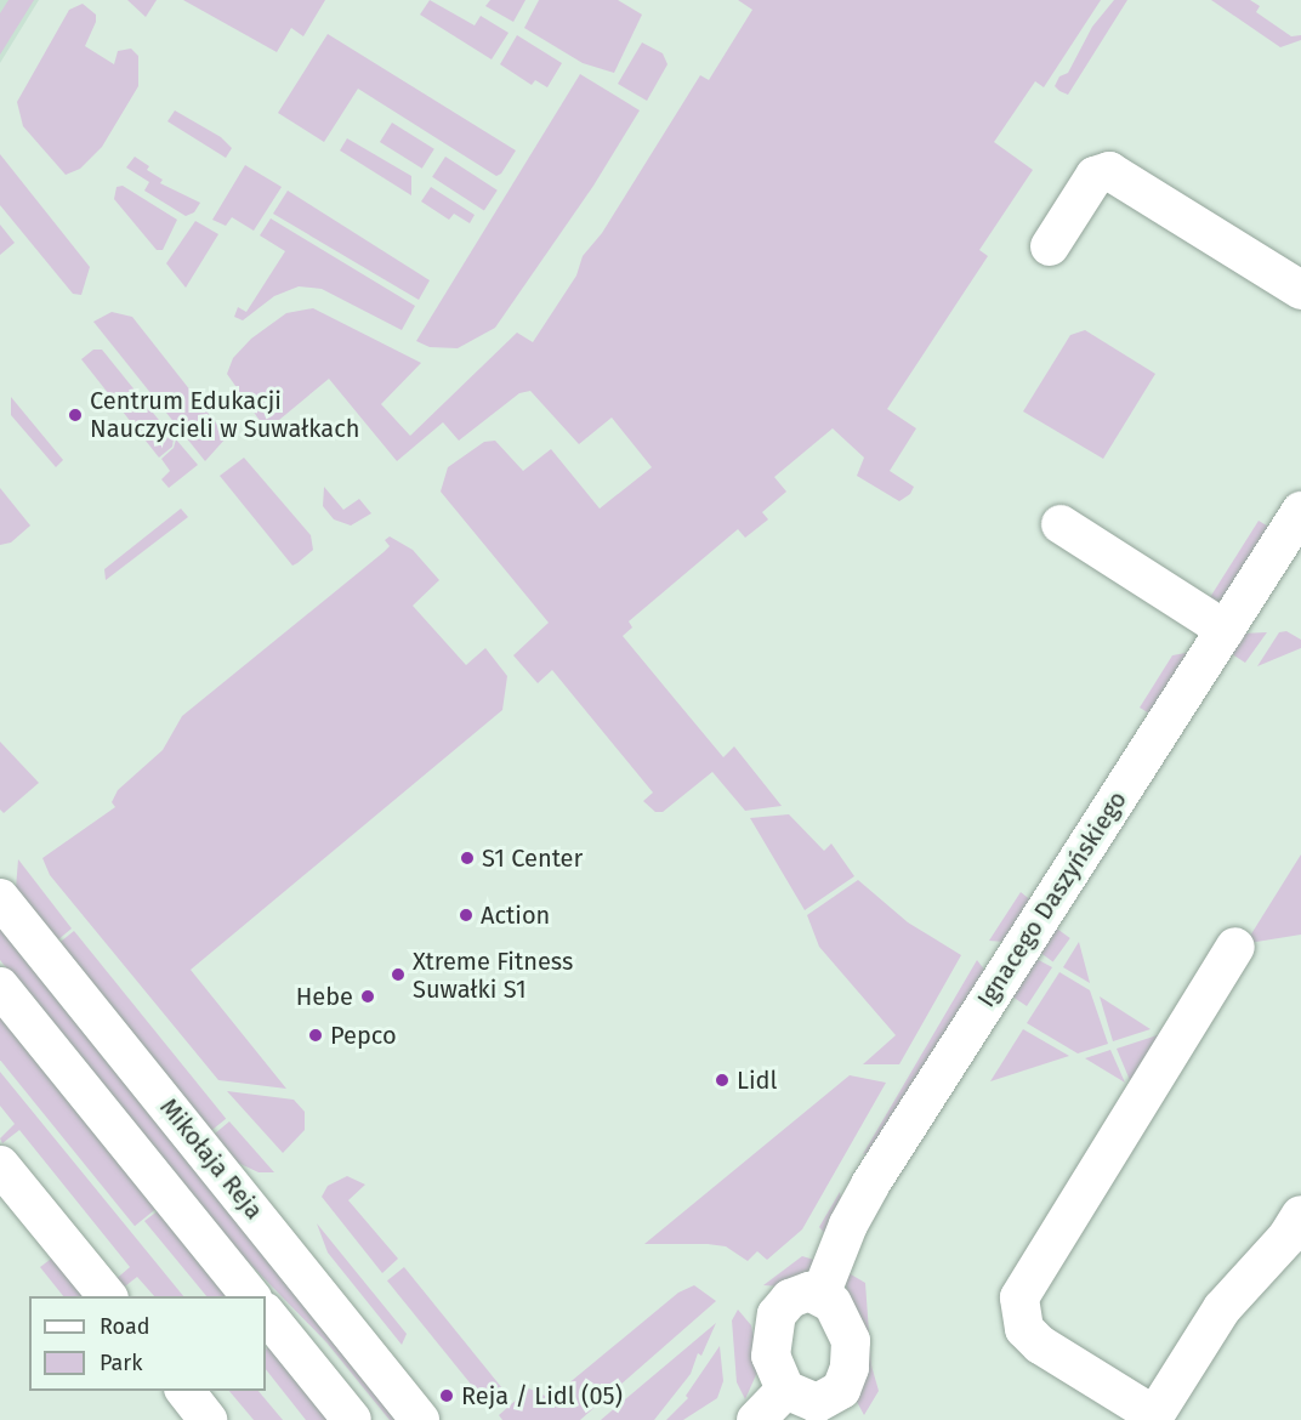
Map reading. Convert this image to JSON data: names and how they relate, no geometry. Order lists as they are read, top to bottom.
{
  "streets": {
    "street": ["Ignacego Daszyńskiego", "Mikołaja Reja"]
  },
  "places": [
    "Centrum Edukacji Nauczycieli w Suwałkach",
    "S1 Center",
    "Action",
    "Xtreme Fitness Suwałki S1",
    "Hebe",
    "Pepco",
    "Lidl",
    "Reja / Lidl (05)"
  ],
  "legend": ["Road", "Park"]
}
